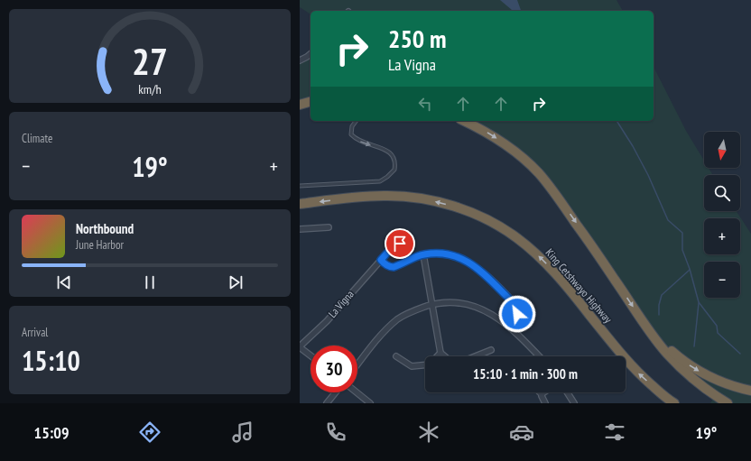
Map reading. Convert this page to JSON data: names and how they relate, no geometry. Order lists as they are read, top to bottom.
{
  "streets": {
    "highway": ["King Cetshwayo Highway"],
    "street": ["La Vigna"]
  },
  "north": "bottom",
  "page": {
    "turn": ["250 m", "La Vigna"],
    "tile": [
      "Climate",
      ["Arrival", "15:10"]
    ],
    "map_buttons": ["+", "−"],
    "heat": ["−", "19°", "+"],
    "song": ["Northbound", "June Harbor"],
    "limit": "30",
    "trip": "15:10 · 1 min · 300 m",
    "tabs": ["15:09", "19°"],
    "gauge": ["27", "km/h"]
  }
}
